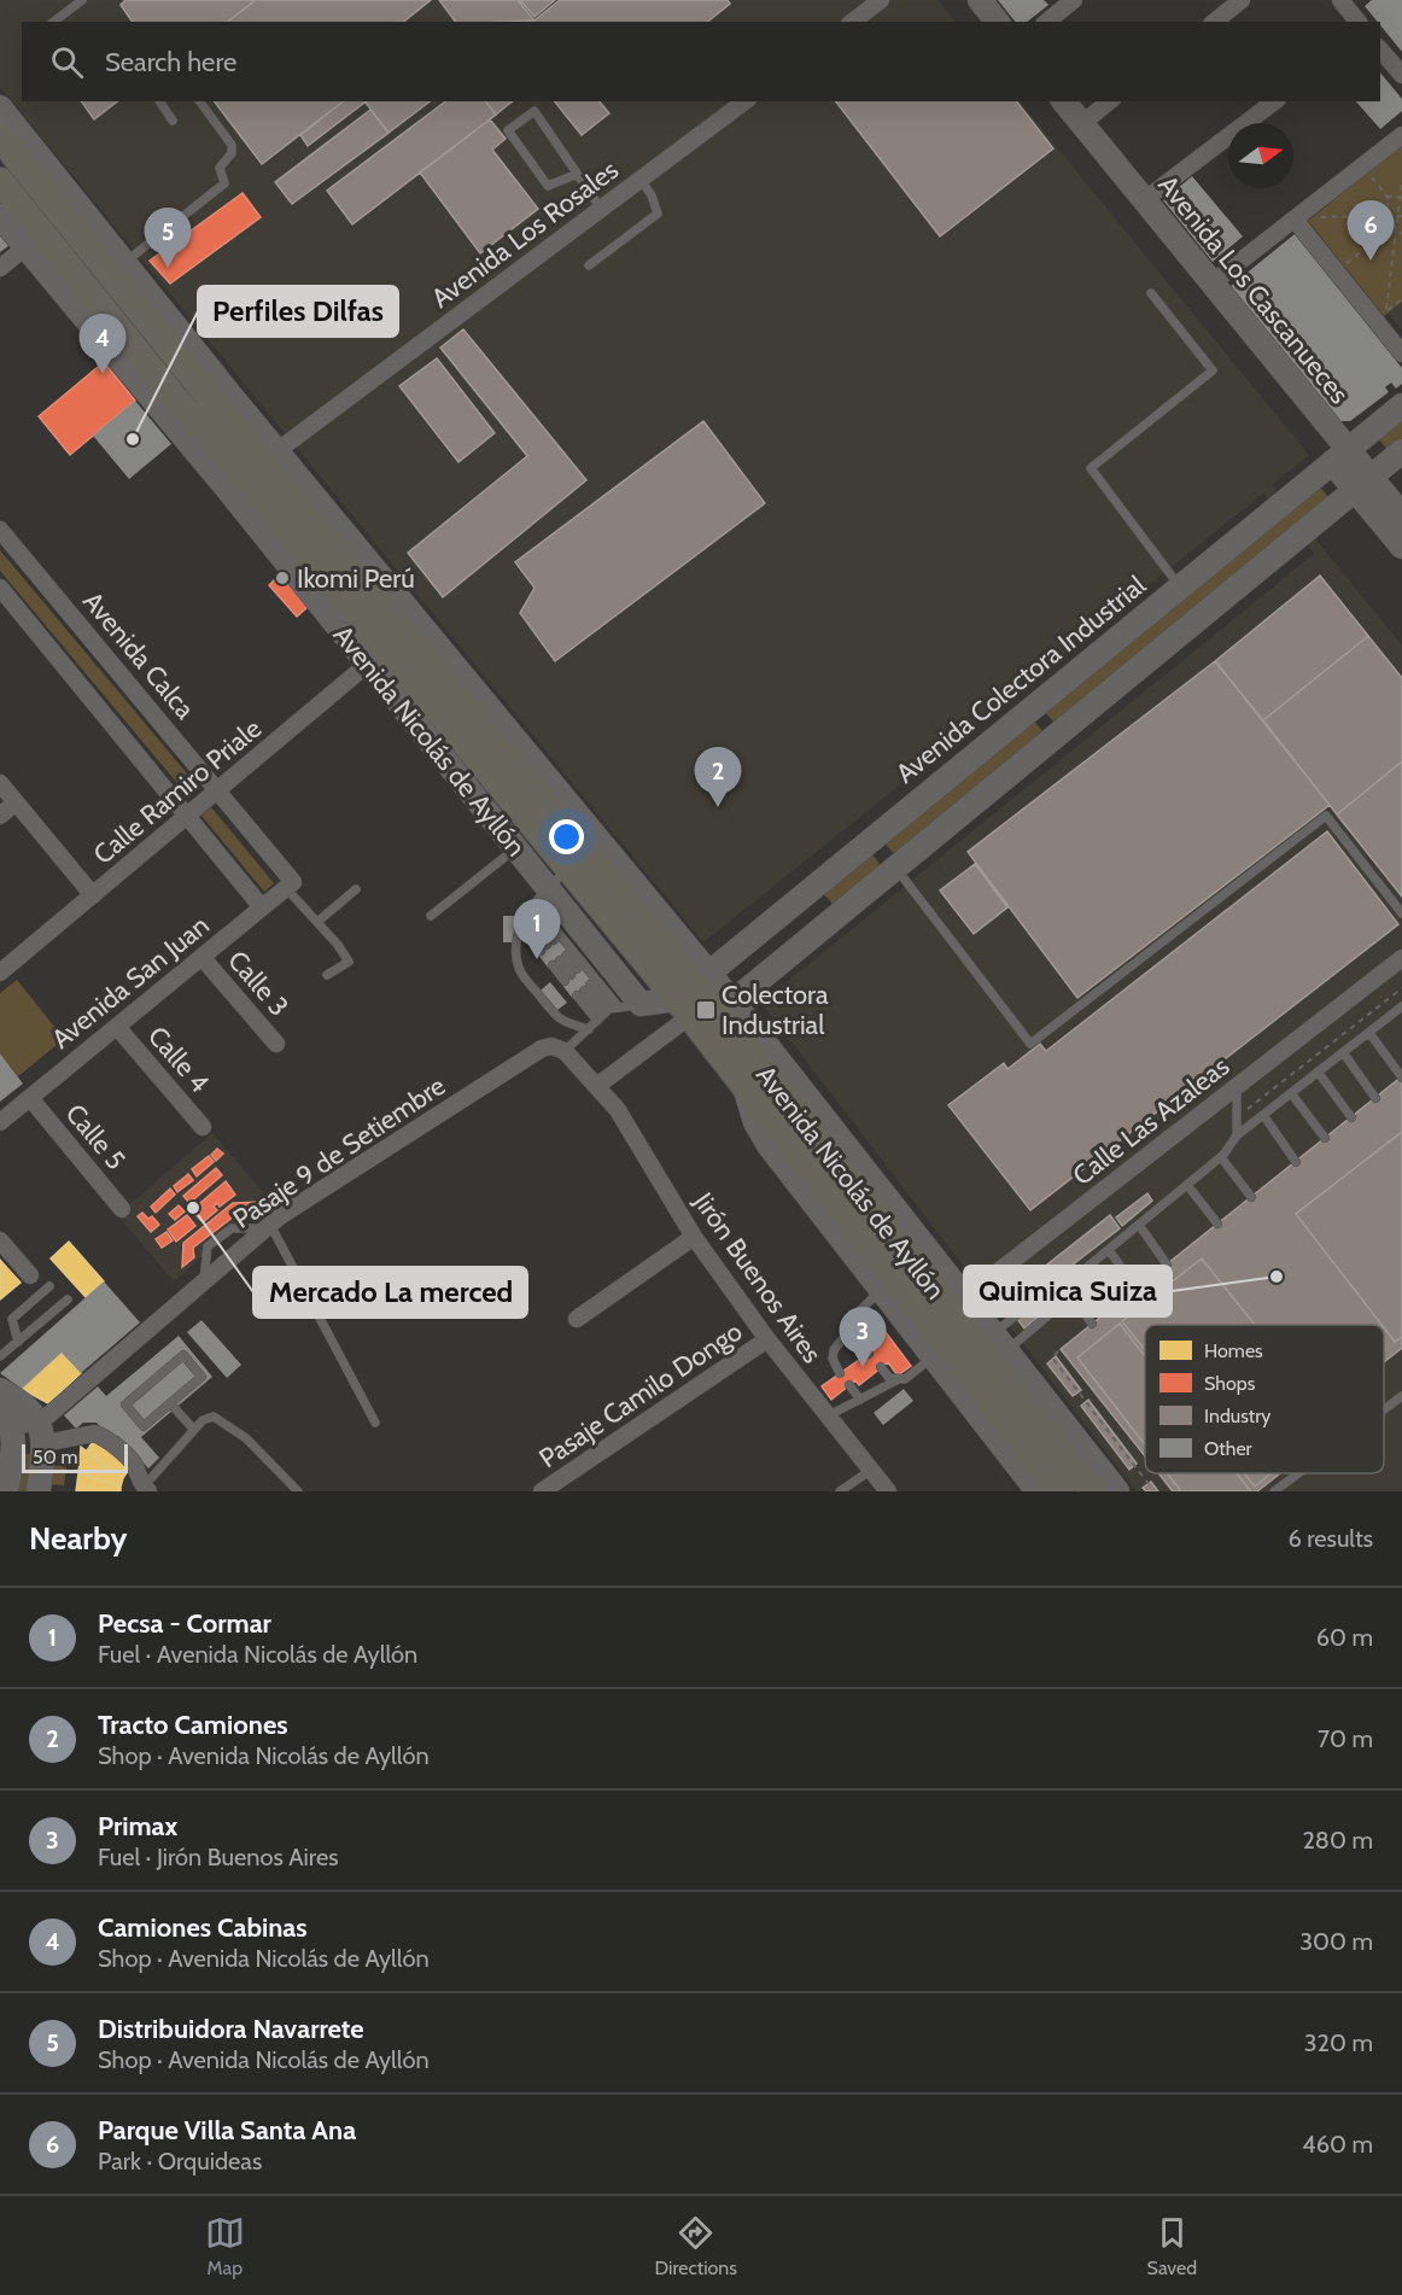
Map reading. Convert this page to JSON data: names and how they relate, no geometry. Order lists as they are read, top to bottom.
{
  "streets": {
    "main road": ["Avenida Los Cascanueces", "Avenida Colectora Industrial", "Avenida Nicolás de Ayllón"],
    "street": [
      "Avenida Los Rosales",
      "Avenida Calca",
      "Calle Ramiro Priale",
      "Avenida San Juan",
      "Calle 3",
      "Calle 4",
      "Calle Las Azaleas",
      "Calle 5",
      "Pasaje 9 de Setiembre",
      "Jirón Buenos Aires",
      "Pasaje Camilo Dongo"
    ]
  },
  "crossings": [
    ["Avenida Los Rosales", "Avenida Nicolás de Ayllón"],
    ["Avenida Los Cascanueces", "Avenida Colectora Industrial"],
    ["Avenida Calca", "Calle Ramiro Priale"],
    ["Avenida Calca", "Avenida San Juan"],
    ["Avenida Colectora Industrial", "Avenida Nicolás de Ayllón"],
    ["Avenida Nicolás de Ayllón", "Calle Ramiro Priale"],
    ["Avenida Nicolás de Ayllón", "Calle Las Azaleas"],
    ["Avenida San Juan", "Calle 3"],
    ["Avenida San Juan", "Calle 4"],
    ["Avenida San Juan", "Calle 5"],
    ["Jirón Buenos Aires", "Pasaje Camilo Dongo"]
  ],
  "places": {
    "other": [
      "Perfiles Dilfas",
      "Ikomi Perú",
      "Mercado La merced",
      "Quimica Suiza"
    ],
    "transit": ["Colectora Industrial"]
  },
  "legend": [
    "Homes",
    "Shops",
    "Industry",
    "Other"
  ],
  "scale_bar": "50 m",
  "north": "right",
  "page": {
    "search": "Search here",
    "pins": [
      "6",
      "5",
      "4",
      "2",
      "1",
      "3"
    ],
    "scale": "50 m",
    "heading": ["Nearby", "6 results"],
    "list": [
      {
        "mark": "1",
        "name": "Pecsa - Cormar",
        "note": "Fuel · Avenida Nicolás de Ayllón",
        "value": "60 m"
      },
      {
        "mark": "2",
        "name": "Tracto Camiones",
        "note": "Shop · Avenida Nicolás de Ayllón",
        "value": "70 m"
      },
      {
        "mark": "3",
        "name": "Primax",
        "note": "Fuel · Jirón Buenos Aires",
        "value": "280 m"
      },
      {
        "mark": "4",
        "name": "Camiones Cabinas",
        "note": "Shop · Avenida Nicolás de Ayllón",
        "value": "300 m"
      },
      {
        "mark": "5",
        "name": "Distribuidora Navarrete",
        "note": "Shop · Avenida Nicolás de Ayllón",
        "value": "320 m"
      },
      {
        "mark": "6",
        "name": "Parque Villa Santa Ana",
        "note": "Park · Orquideas",
        "value": "460 m"
      }
    ],
    "nav": ["Map", "Directions", "Saved"]
  }
}
